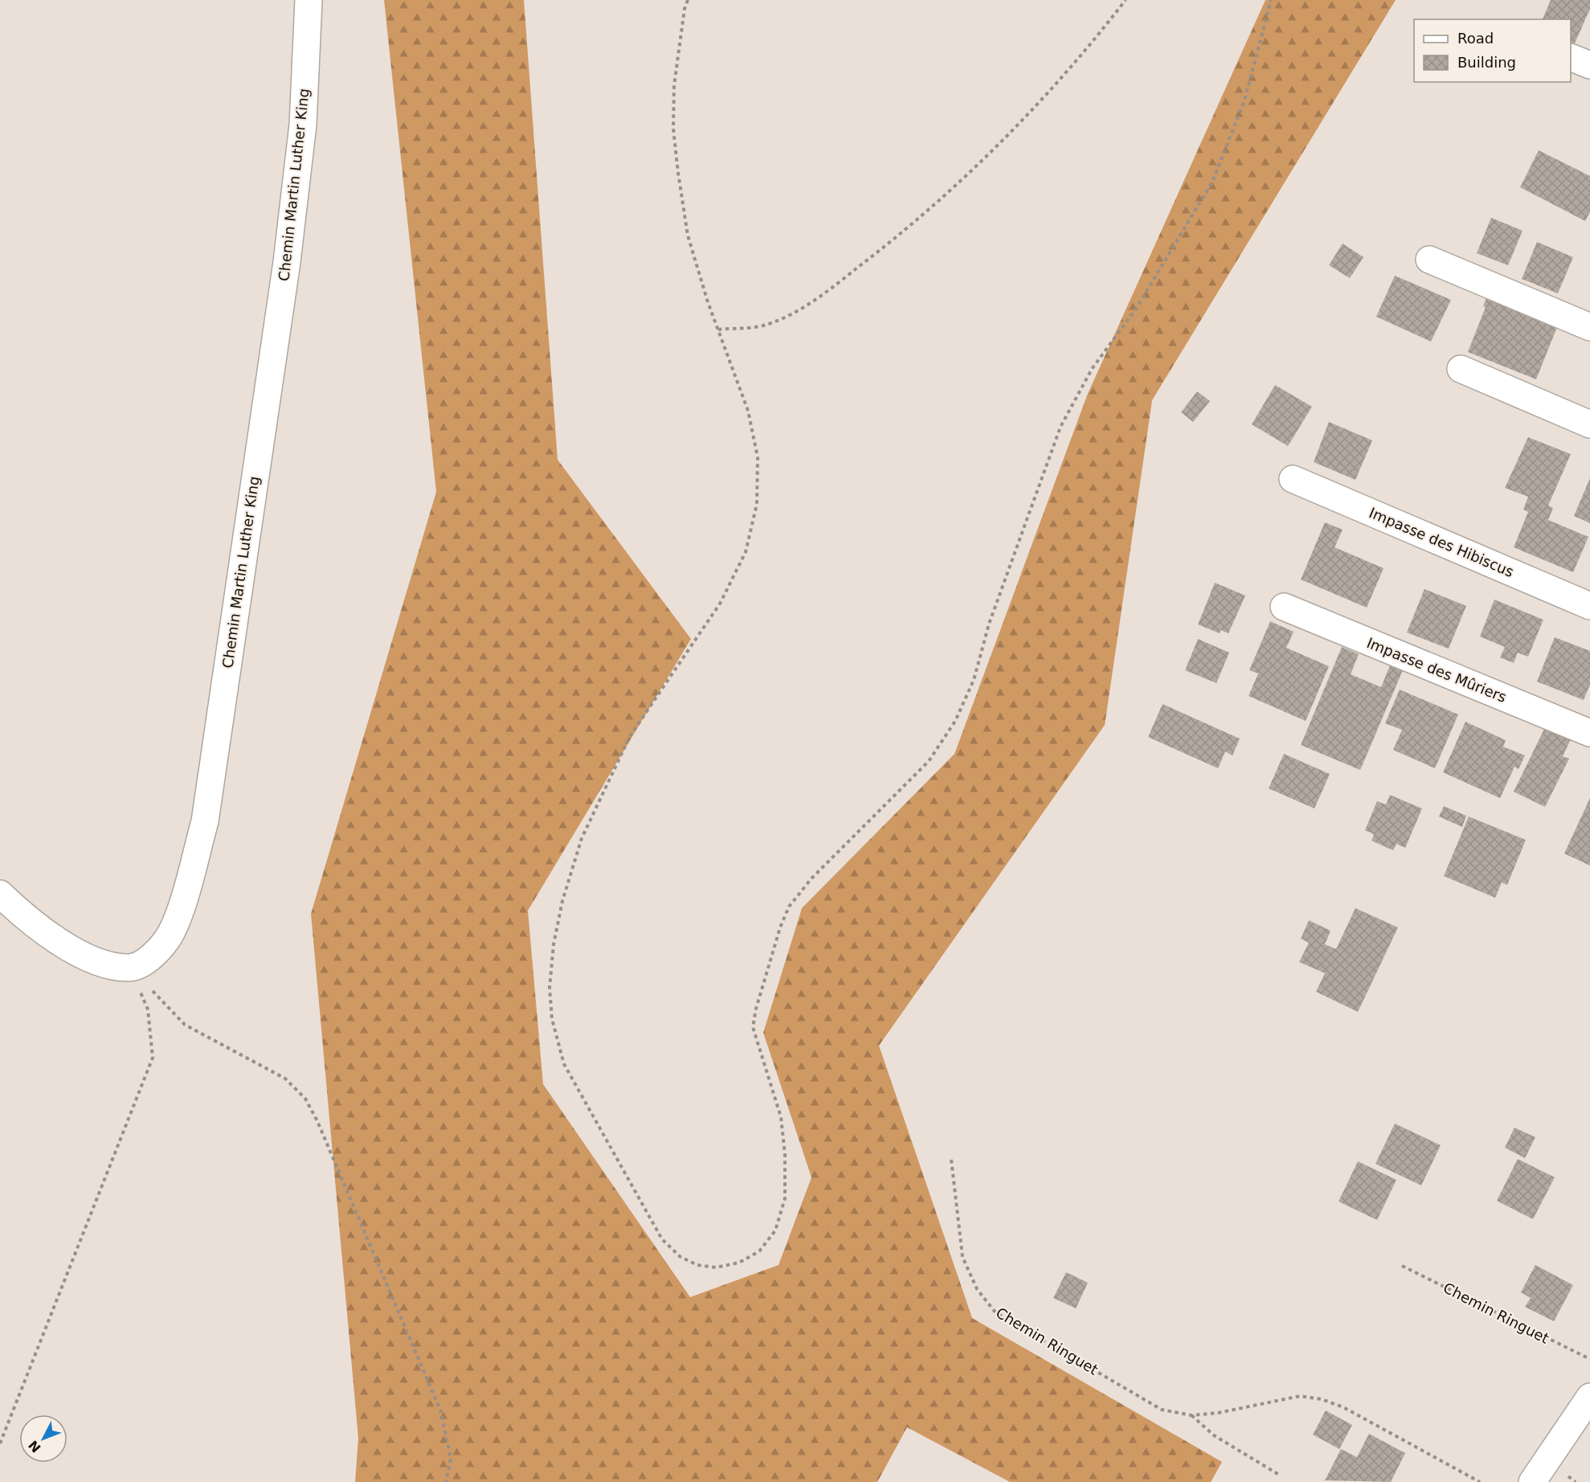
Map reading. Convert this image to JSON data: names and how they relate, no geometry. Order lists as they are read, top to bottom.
{
  "streets": {
    "street": ["Chemin Martin Luther King", "Impasse des Hibiscus", "Impasse des Mûriers"],
    "path": ["Chemin Ringuet"]
  },
  "legend": ["Road", "Building"],
  "north": "bottom left"
}
